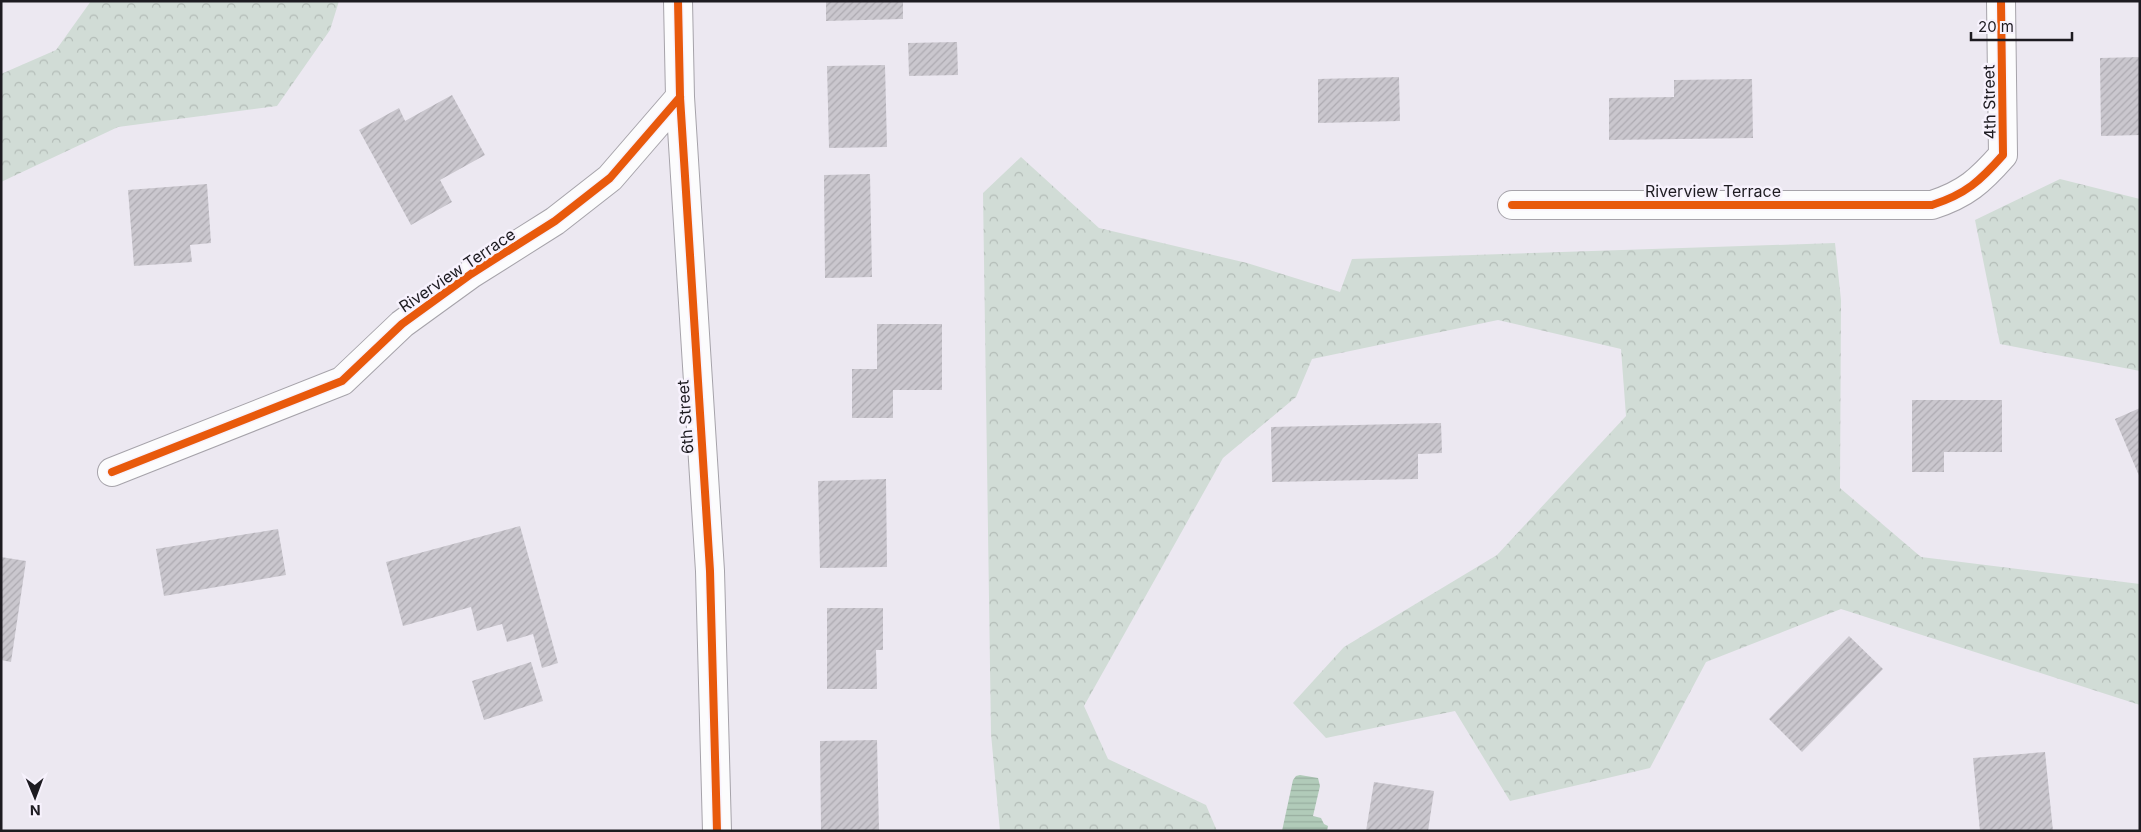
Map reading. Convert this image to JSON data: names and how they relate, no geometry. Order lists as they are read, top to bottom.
{
  "streets": {
    "street": ["4th Street", "Riverview Terrace", "6th Street"]
  },
  "crossings": [
    ["4th Street", "Riverview Terrace"],
    ["Riverview Terrace", "6th Street"]
  ],
  "scale_bar": "20 m",
  "north": "bottom"
}
